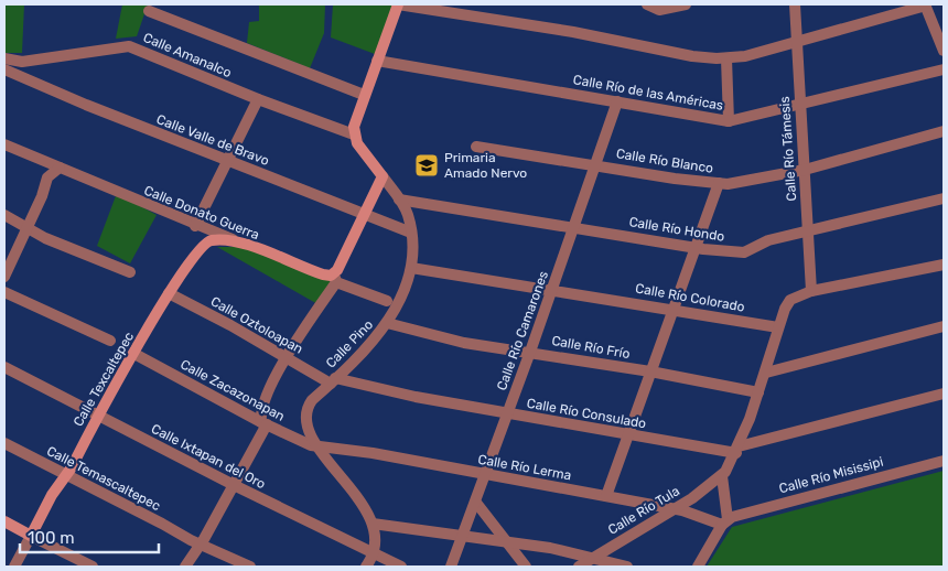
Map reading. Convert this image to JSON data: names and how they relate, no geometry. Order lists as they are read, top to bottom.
{
  "streets": {
    "street": [
      "Calle Amanalco",
      "Calle Río de las Américas",
      "Calle Valle de Bravo",
      "Calle Río Támesis",
      "Calle Río Blanco",
      "Calle Donato Guerra",
      "Calle Río Hondo",
      "Calle Río Colorado",
      "Calle Oztoloapan",
      "Calle Río Camarones",
      "Calle Pino",
      "Calle Río Frío",
      "Calle Texcaltepec",
      "Calle Zacazonapan",
      "Calle Río Consulado",
      "Calle Ixtapan del Oro",
      "Calle Río Lerma",
      "Calle Río Misissipi",
      "Calle Temascaltepec",
      "Calle Río Tula"
    ]
  },
  "crossings": [
    ["Calle Amanalco", "Calle Pino"],
    ["Calle Río de las Américas", "Calle Río Támesis"],
    ["Calle Río de las Américas", "Calle Río Camarones"],
    ["Calle Valle de Bravo", "Calle Pino"],
    ["Calle Río Támesis", "Calle Río Blanco"],
    ["Calle Río Támesis", "Calle Río Hondo"],
    ["Calle Río Blanco", "Calle Río Camarones"],
    ["Calle Donato Guerra", "Calle Texcaltepec"],
    ["Calle Río Hondo", "Calle Río Camarones"],
    ["Calle Río Hondo", "Calle Pino"],
    ["Calle Río Colorado", "Calle Río Camarones"],
    ["Calle Río Colorado", "Calle Pino"],
    ["Calle Oztoloapan", "Calle Pino"],
    ["Calle Oztoloapan", "Calle Texcaltepec"],
    ["Calle Oztoloapan", "Calle Río Consulado"],
    ["Calle Río Camarones", "Calle Río Frío"],
    ["Calle Río Camarones", "Calle Río Consulado"],
    ["Calle Río Camarones", "Calle Río Lerma"],
    ["Calle Pino", "Calle Río Frío"],
    ["Calle Pino", "Calle Zacazonapan"],
    ["Calle Pino", "Calle Río Consulado"],
    ["Calle Pino", "Calle Ixtapan del Oro"],
    ["Calle Pino", "Calle Río Lerma"],
    ["Calle Texcaltepec", "Calle Zacazonapan"],
    ["Calle Texcaltepec", "Calle Ixtapan del Oro"],
    ["Calle Texcaltepec", "Calle Temascaltepec"],
    ["Calle Zacazonapan", "Calle Río Lerma"],
    ["Calle Río Lerma", "Calle Río Misissipi"],
    ["Calle Río Lerma", "Calle Río Tula"]
  ],
  "places": {
    "school or university": ["Primaria Amado Nervo"]
  },
  "scale_bar": "100 m"
}
